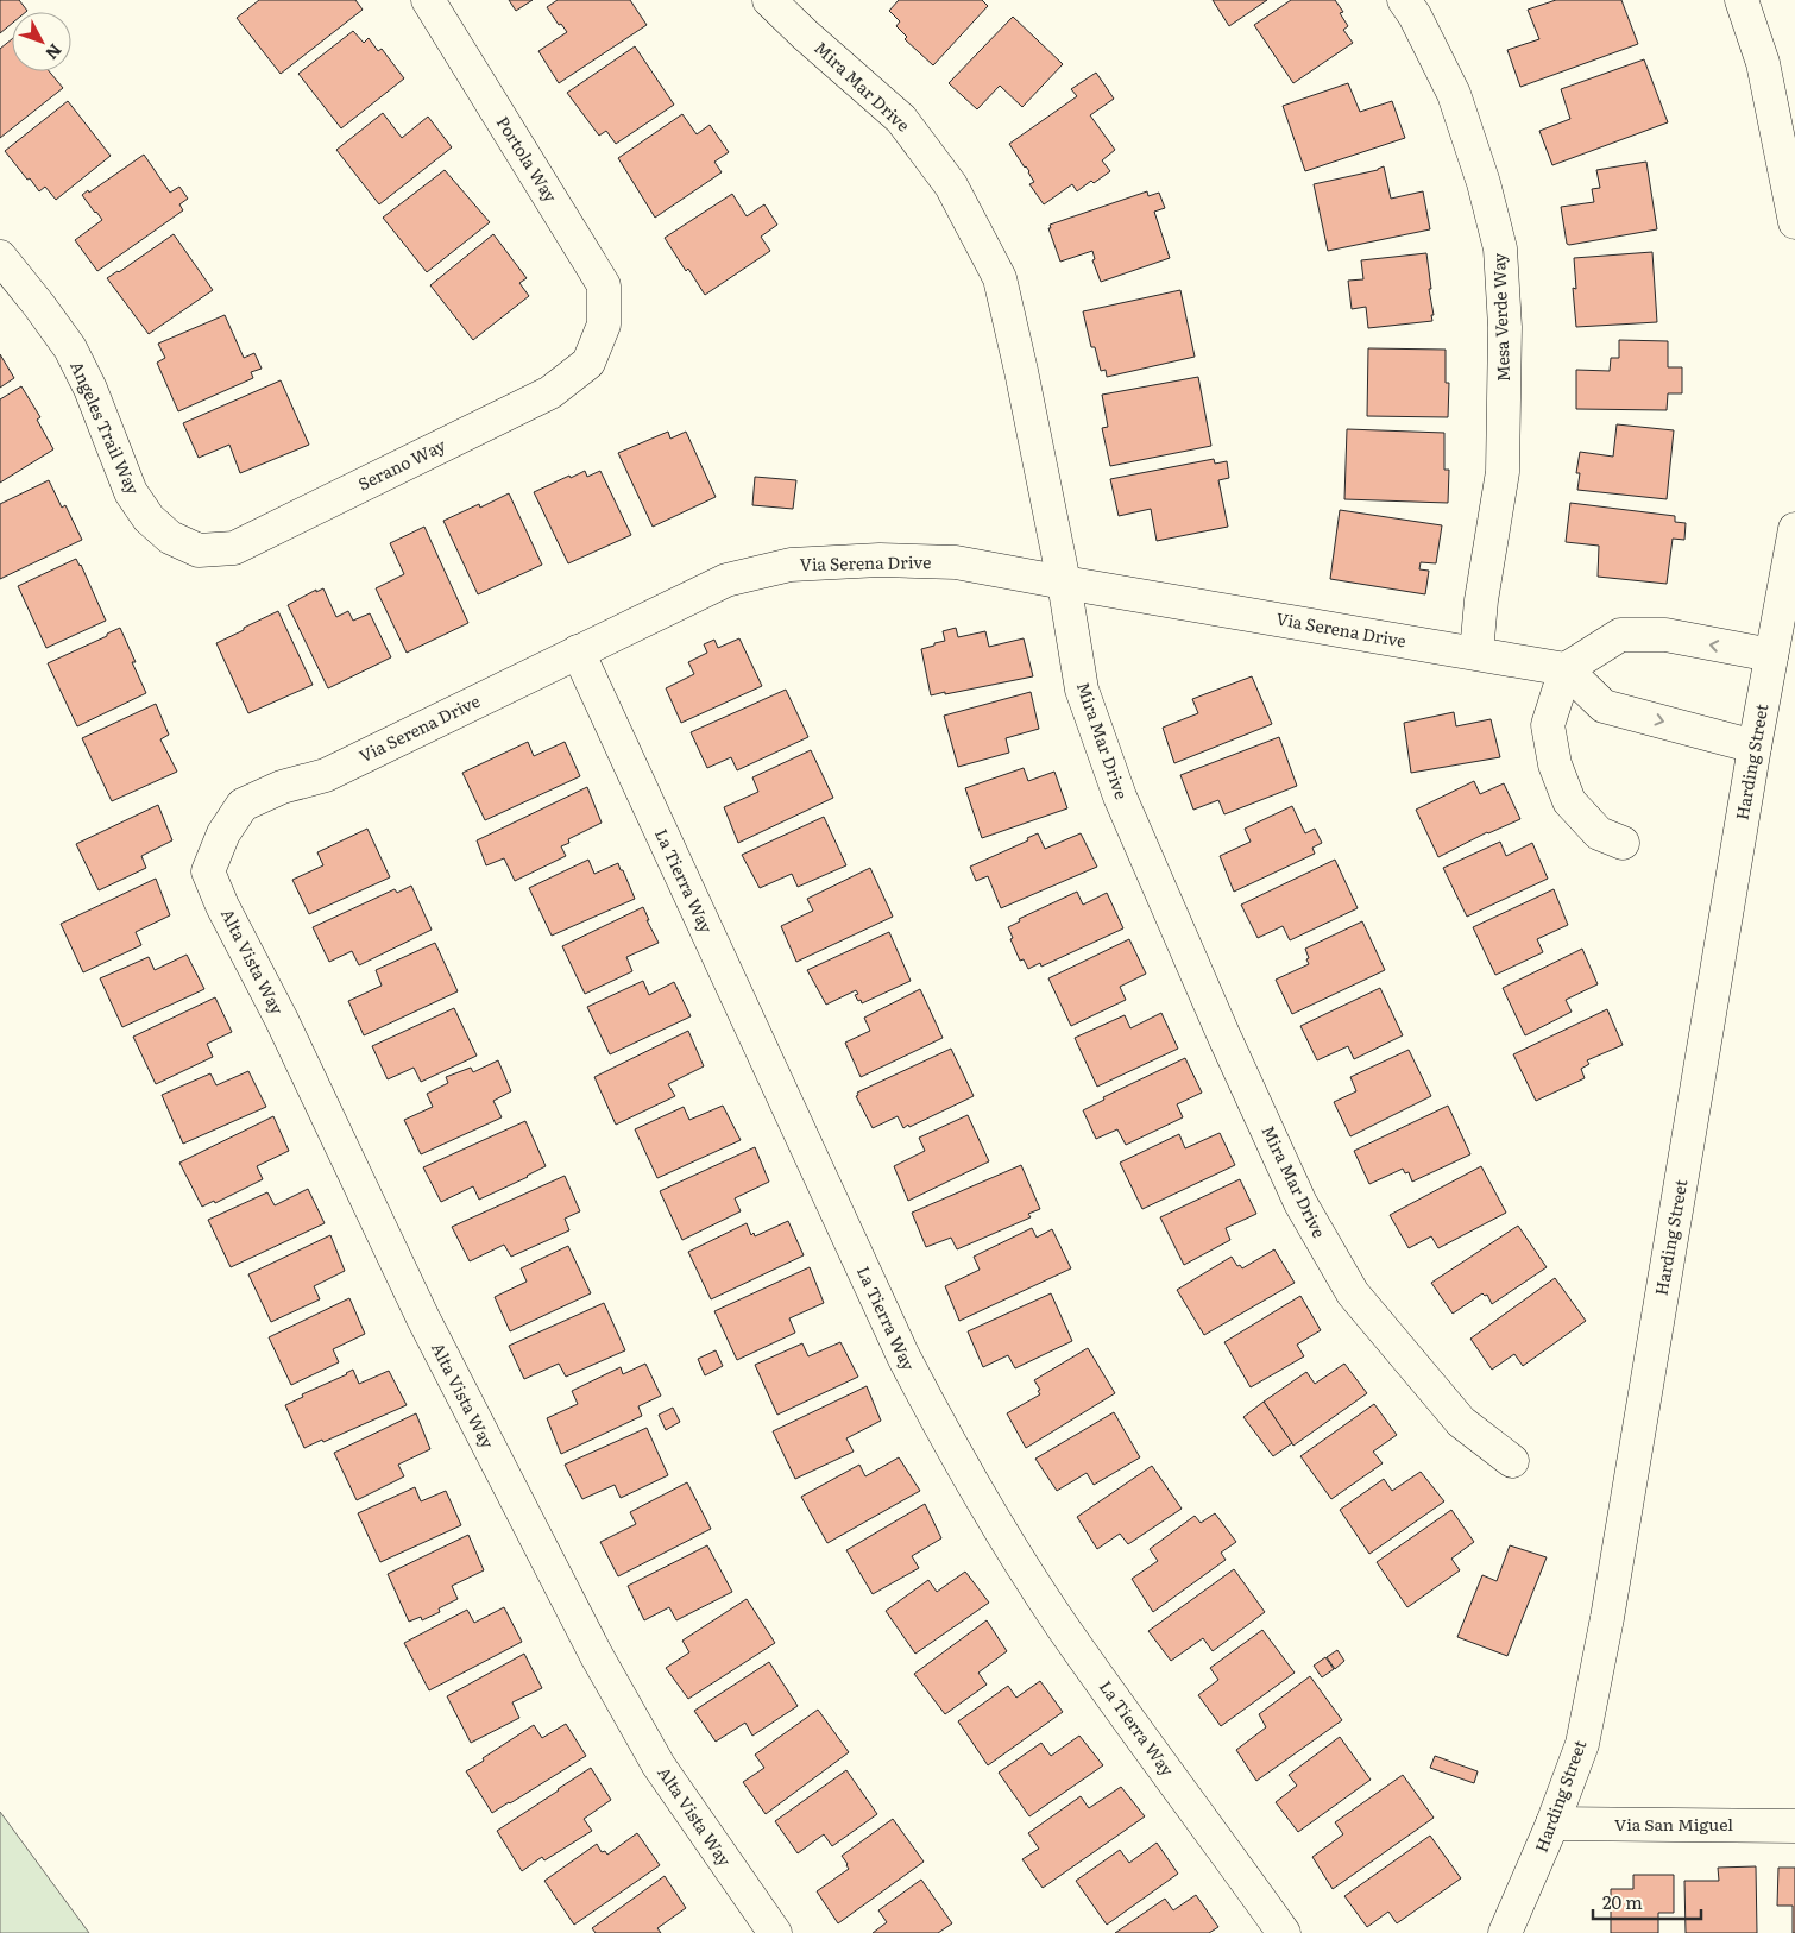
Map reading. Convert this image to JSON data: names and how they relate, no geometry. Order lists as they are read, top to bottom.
{
  "streets": {
    "street": [
      "Mira Mar Drive",
      "Portola Way",
      "Mesa Verde Way",
      "Angeles Trail Way",
      "Serano Way",
      "Via Serena Drive",
      "Harding Street",
      "La Tierra Way",
      "Alta Vista Way",
      "Via San Miguel"
    ]
  },
  "crossings": [
    ["Mira Mar Drive", "Via Serena Drive"],
    ["Portola Way", "Serano Way"],
    ["Mesa Verde Way", "Via Serena Drive"],
    ["Angeles Trail Way", "Serano Way"],
    ["Via Serena Drive", "La Tierra Way"],
    ["Via Serena Drive", "Alta Vista Way"],
    ["Harding Street", "Via San Miguel"]
  ],
  "scale_bar": "20 m",
  "north": "bottom right"
}
